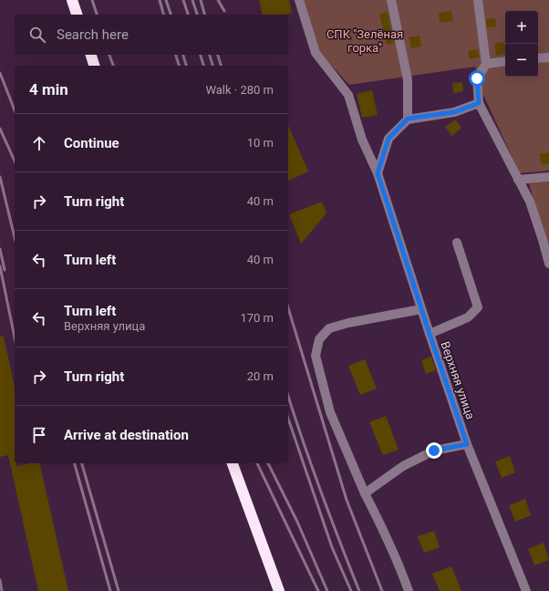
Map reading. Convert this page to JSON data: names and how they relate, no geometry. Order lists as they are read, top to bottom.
{
  "streets": {
    "street": ["Верхняя улица"]
  },
  "parks": ["СПК \"Зелёная горка\""],
  "page": {
    "map_buttons": ["+", "−"],
    "search": "Search here",
    "heading": ["4 min", "Walk · 280 m"],
    "list": [
      ["Continue", "10 m"],
      ["Turn right", "40 m"],
      ["Turn left", "40 m"],
      ["Turn left", "Верхняя улица", "170 m"],
      ["Turn right", "20 m"],
      "Arrive at destination"
    ]
  }
}
